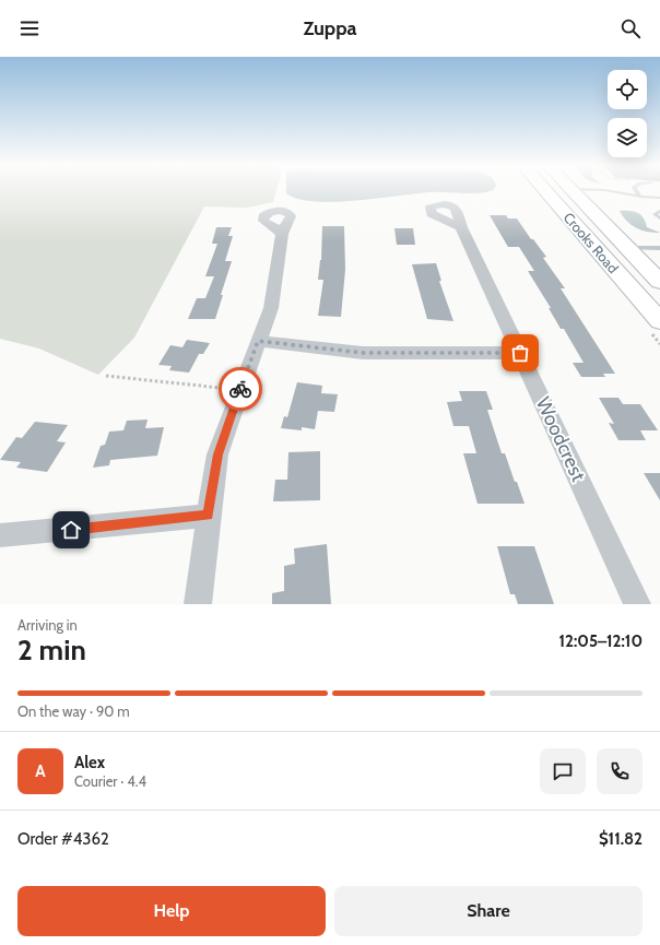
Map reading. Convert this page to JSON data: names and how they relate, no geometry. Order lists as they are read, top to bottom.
{
  "streets": {
    "main road": ["Crooks Road"],
    "street": ["Woodcrest"]
  },
  "page": {
    "header": "Zuppa",
    "heading": ["2 min", "Arriving in", "12:05–12:10"],
    "panel": [
      "Alex",
      "Courier · 4.4",
      "Order #4362",
      "$11.82"
    ],
    "bar": "On the way · 90 m",
    "round": "A",
    "buttons": ["Help", "Share"]
  }
}
